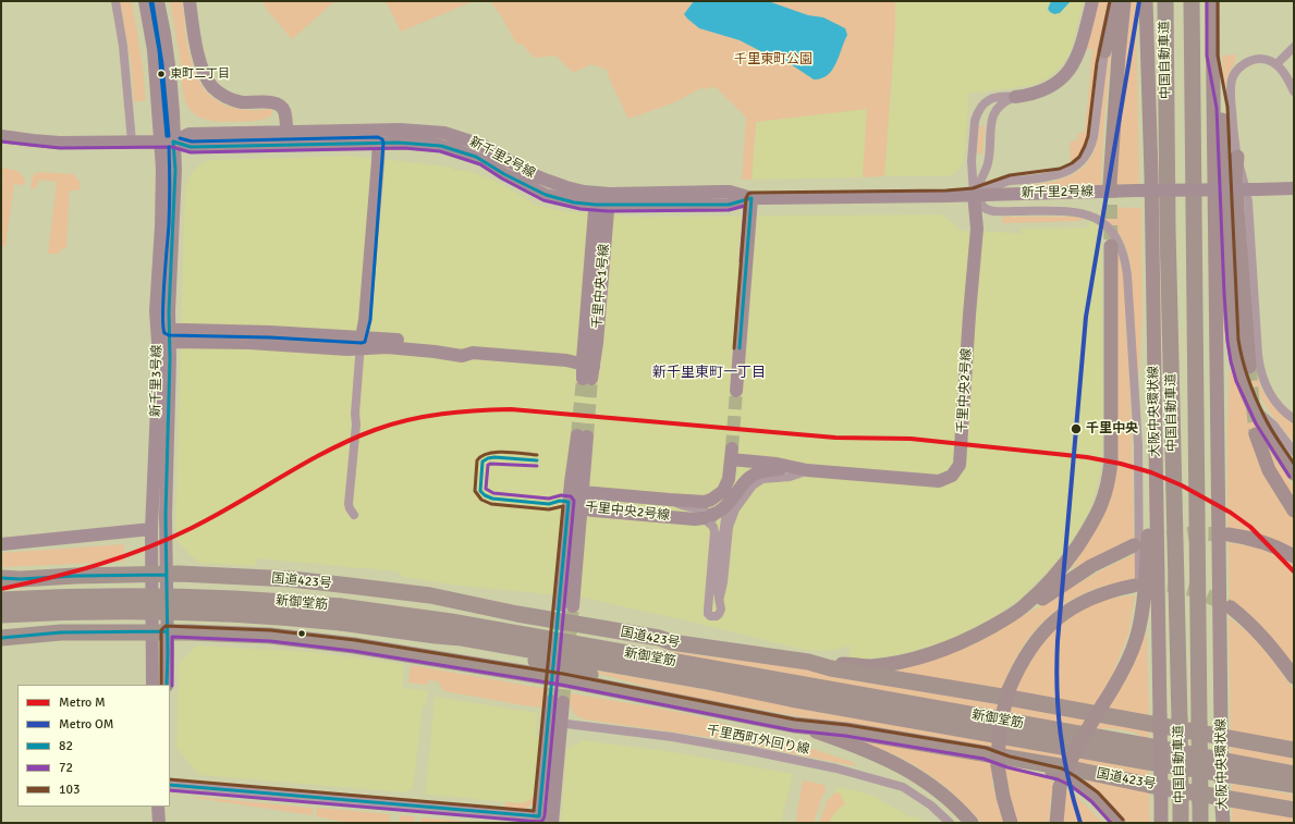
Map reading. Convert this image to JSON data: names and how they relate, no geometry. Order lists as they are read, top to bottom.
{
  "streets": {
    "highway": ["中国自動車道", "国道423号", "新御堂筋"],
    "main road": ["大阪中央環状線"],
    "street": [
      "新千里2号線",
      "千里中央1号線",
      "新千里3号線",
      "千里中央2号線",
      "千里西町外回り線"
    ]
  },
  "crossings": [
    ["新千里2号線", "千里中央1号線"],
    ["新千里2号線", "新千里3号線"],
    ["新千里2号線", "千里中央2号線"],
    ["新千里3号線", "国道423号"]
  ],
  "districts": ["新千里東町一丁目"],
  "parks": ["千里東町公園"],
  "places": ["東町二丁目", "千里中央"],
  "lines": [
    "metro line OM",
    "transit line 72",
    "transit line 103",
    "transit line 82",
    "metro line M"
  ],
  "legend": [
    "Metro M",
    "Metro OM",
    "82",
    "72",
    "103"
  ]
}
